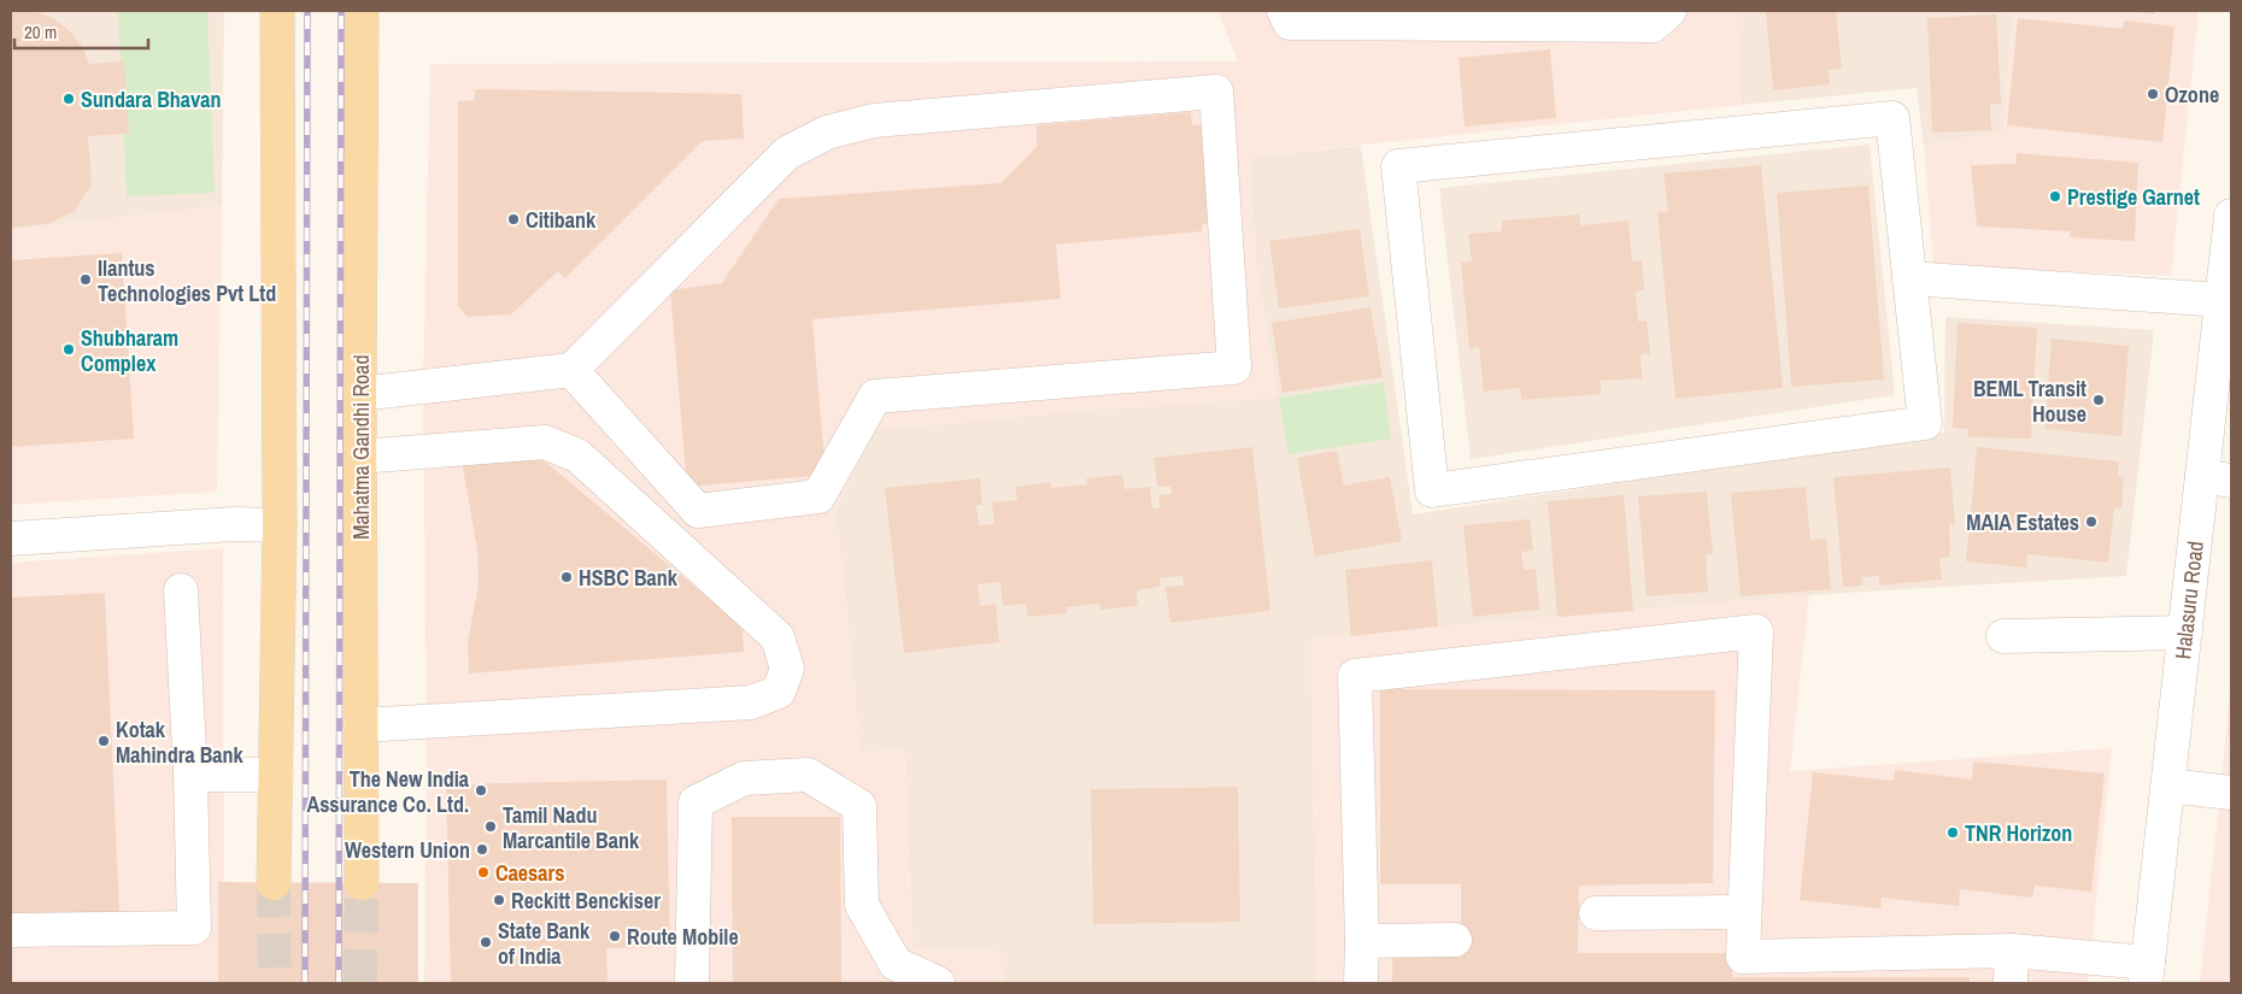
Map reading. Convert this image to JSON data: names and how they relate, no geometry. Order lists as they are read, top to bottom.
{
  "streets": {
    "main road": ["Mahatma Gandhi Road"],
    "street": ["Halasuru Road"]
  },
  "places": [
    "Ozone",
    "Sundara Bhavan",
    "Prestige Garnet",
    "Citibank",
    "Ilantus Technologies Pvt Ltd",
    "Shubharam Complex",
    "BEML Transit House",
    "MAIA Estates",
    "HSBC Bank",
    "Kotak Mahindra Bank",
    "The New India Assurance Co. Ltd.",
    "Tamil Nadu Marcantile Bank",
    "TNR Horizon",
    "Western Union",
    "Caesars",
    "Reckitt Benckiser",
    "Route Mobile",
    "State Bank of India"
  ],
  "scale_bar": "20 m"
}
